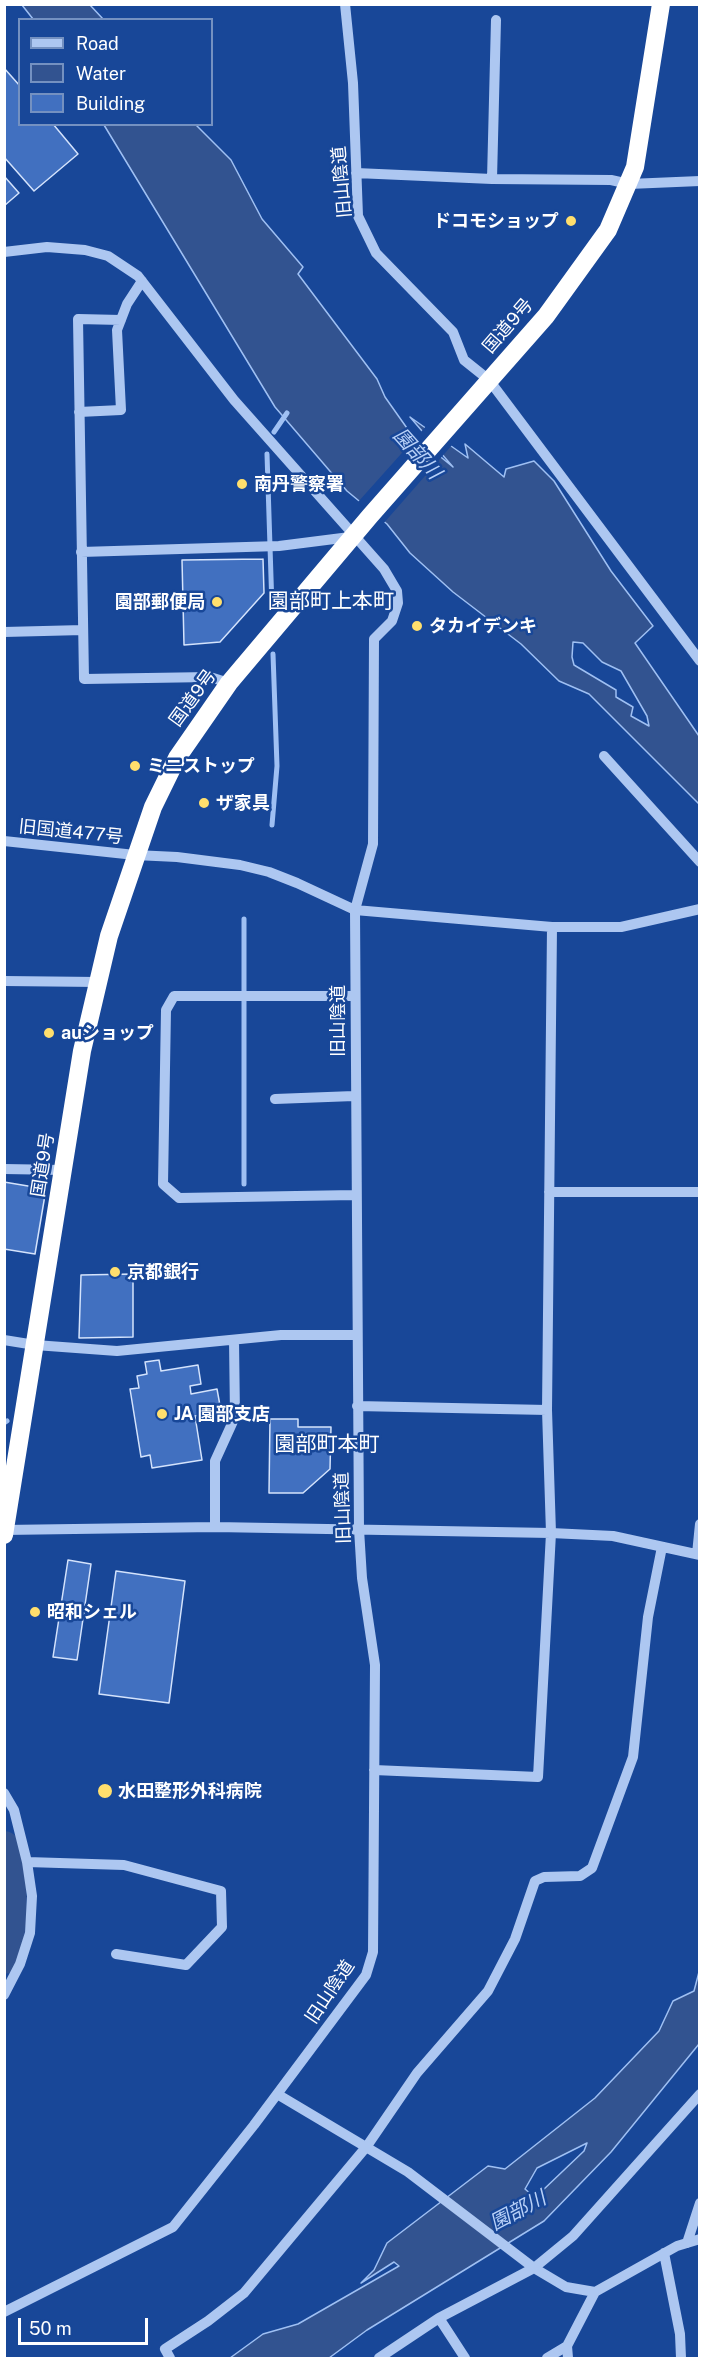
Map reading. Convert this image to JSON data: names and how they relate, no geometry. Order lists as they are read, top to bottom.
{
  "streets": {
    "highway": ["国道9号"],
    "street": ["旧山陰道", "旧国道477号"]
  },
  "crossings": [
    ["旧山陰道", "国道9号"],
    ["旧山陰道", "旧国道477号"],
    ["国道9号", "旧国道477号"]
  ],
  "districts": ["園部町上本町", "園部町本町"],
  "water": ["園部川"],
  "places": [
    "ドコモショップ",
    "南丹警察署",
    "園部郵便局",
    "タカイデンキ",
    "ミニストップ",
    "ザ家具",
    "auショップ",
    "京都銀行",
    "JA 園部支店",
    "昭和シェル",
    "水田整形外科病院"
  ],
  "legend": ["Road", "Water", "Building"],
  "scale_bar": "50 m"
}
